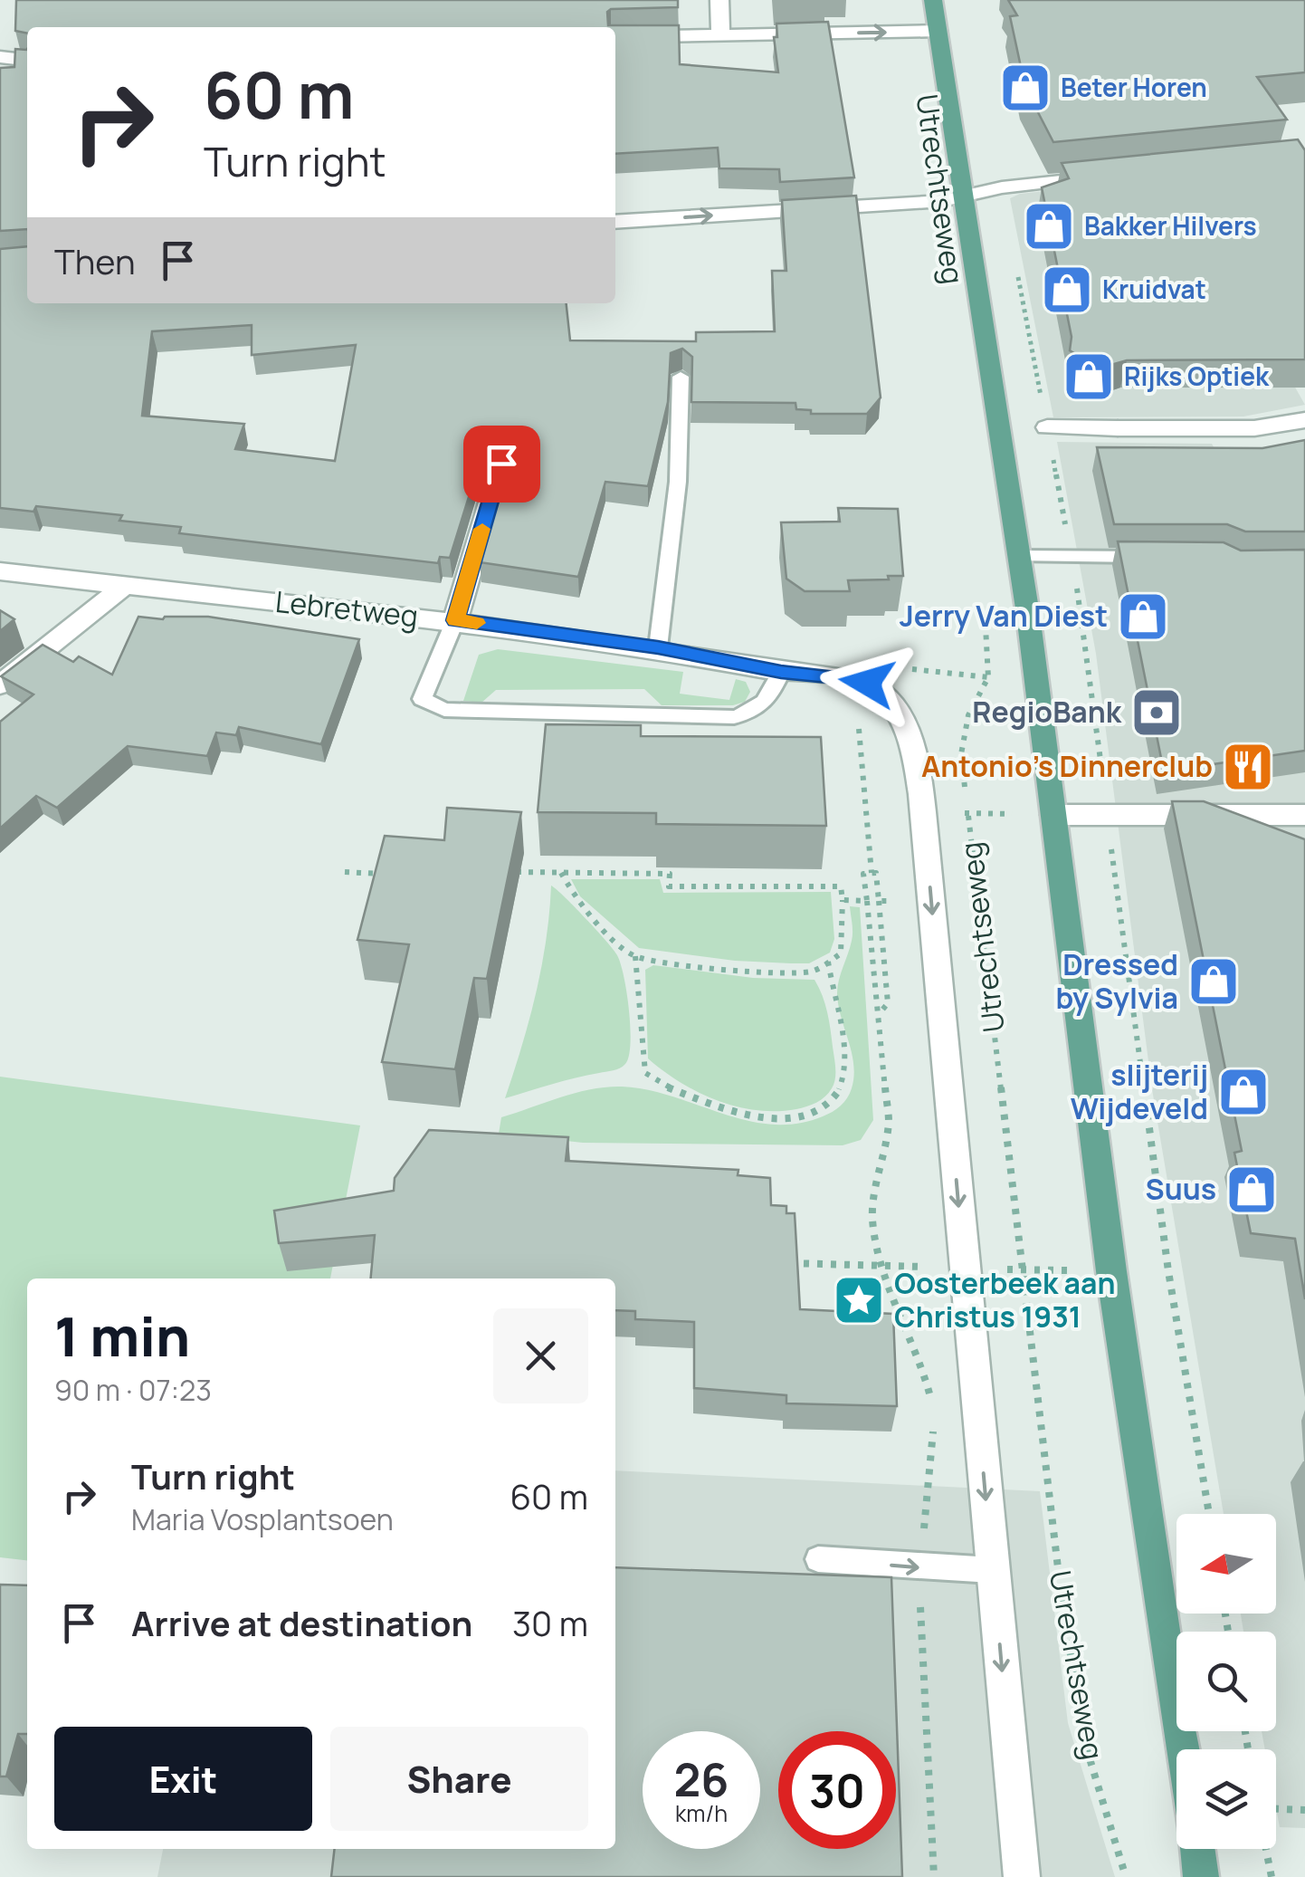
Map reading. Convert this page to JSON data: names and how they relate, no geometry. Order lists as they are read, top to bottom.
{
  "streets": {
    "main road": ["Utrechtseweg"],
    "street": ["Lebretweg"]
  },
  "places": {
    "shop": [
      "Beter Horen",
      "Bakker Hilvers",
      "Kruidvat",
      "Rijks Optiek",
      "Jerry Van Diest",
      "Dressed by Sylvia",
      "slijterij Wijdeveld",
      "Suus"
    ],
    "bank": ["RegioBank"],
    "restaurant": ["Antonio's Dinnerclub"],
    "place": ["Oosterbeek aan Christus 1931"]
  },
  "north": "left",
  "page": {
    "turn": ["60 m", "Turn right"],
    "then": "Then",
    "heading": ["1 min", "90 m · 07:23"],
    "list": [
      {
        "name": "Turn right",
        "note": "Maria Vosplantsoen",
        "value": "60 m"
      },
      {
        "name": "Arrive at destination",
        "value": "30 m"
      }
    ],
    "buttons": ["Exit", "Share"],
    "speed": "26 km/h",
    "limit": "30"
  }
}
